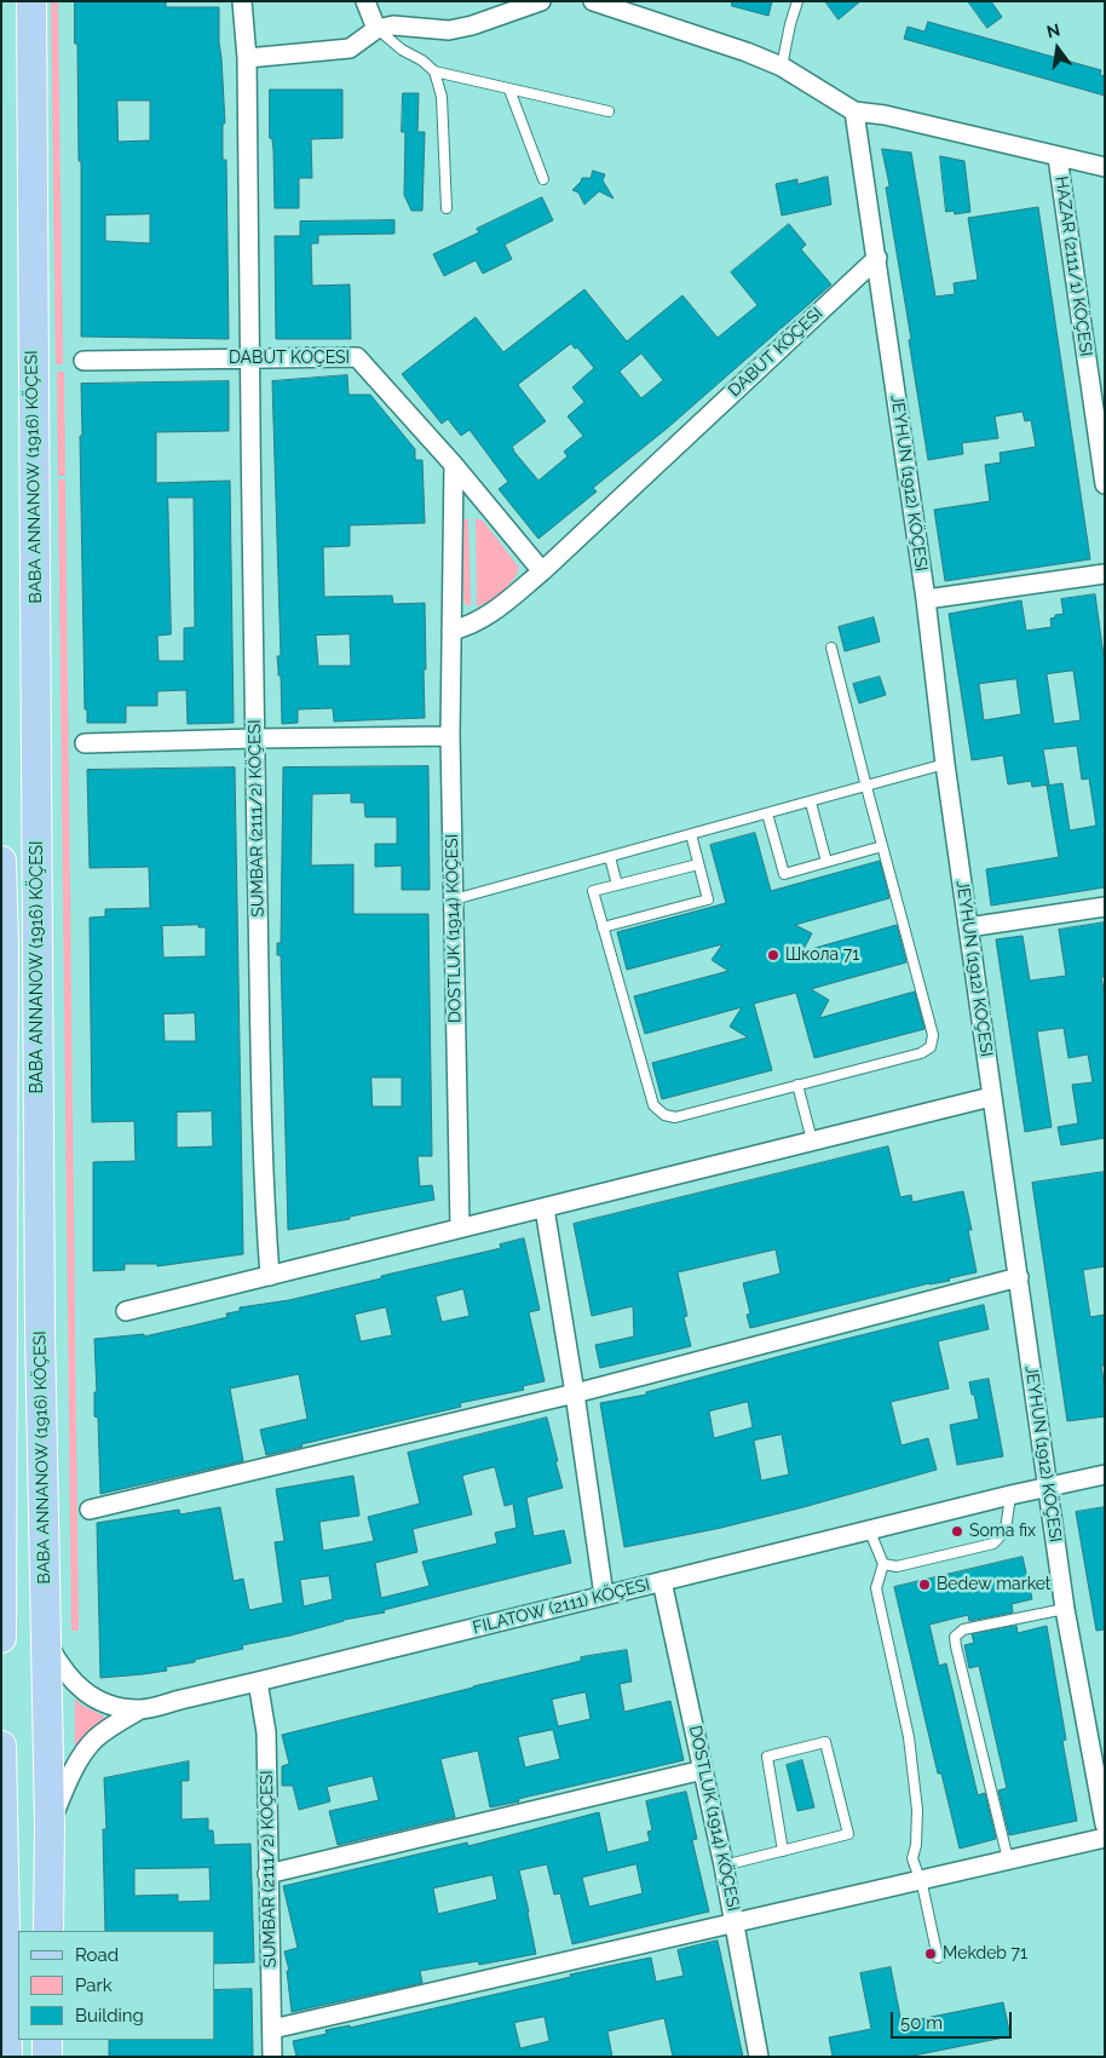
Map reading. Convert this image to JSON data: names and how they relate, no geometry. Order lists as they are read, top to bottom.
{
  "streets": {
    "main road": ["BABA ANNANOW (1916) KÖÇESI"],
    "street": [
      "HAZAR (2111/1) KÖÇESI",
      "DABUT KÖÇESI",
      "JEÝHUN (1912) KÖÇESI",
      "SUMBAR (2111/2) KÖÇESI",
      "DOSTLUK (1914) KÖÇESI",
      "FILATOW (2111) KÖÇESI"
    ]
  },
  "crossings": [
    ["DABUT KÖÇESI", "JEÝHUN (1912) KÖÇESI"],
    ["DABUT KÖÇESI", "SUMBAR (2111/2) KÖÇESI"],
    ["DABUT KÖÇESI", "DOSTLUK (1914) KÖÇESI"],
    ["BABA ANNANOW (1916) KÖÇESI", "FILATOW (2111) KÖÇESI"],
    ["JEÝHUN (1912) KÖÇESI", "FILATOW (2111) KÖÇESI"],
    ["SUMBAR (2111/2) KÖÇESI", "FILATOW (2111) KÖÇESI"],
    ["DOSTLUK (1914) KÖÇESI", "FILATOW (2111) KÖÇESI"]
  ],
  "places": [
    "Школа 71",
    "Soma fix",
    "Bedew market",
    "Mekdeb 71"
  ],
  "legend": ["Road", "Park", "Building"],
  "scale_bar": "50 m",
  "north": "top"
}
